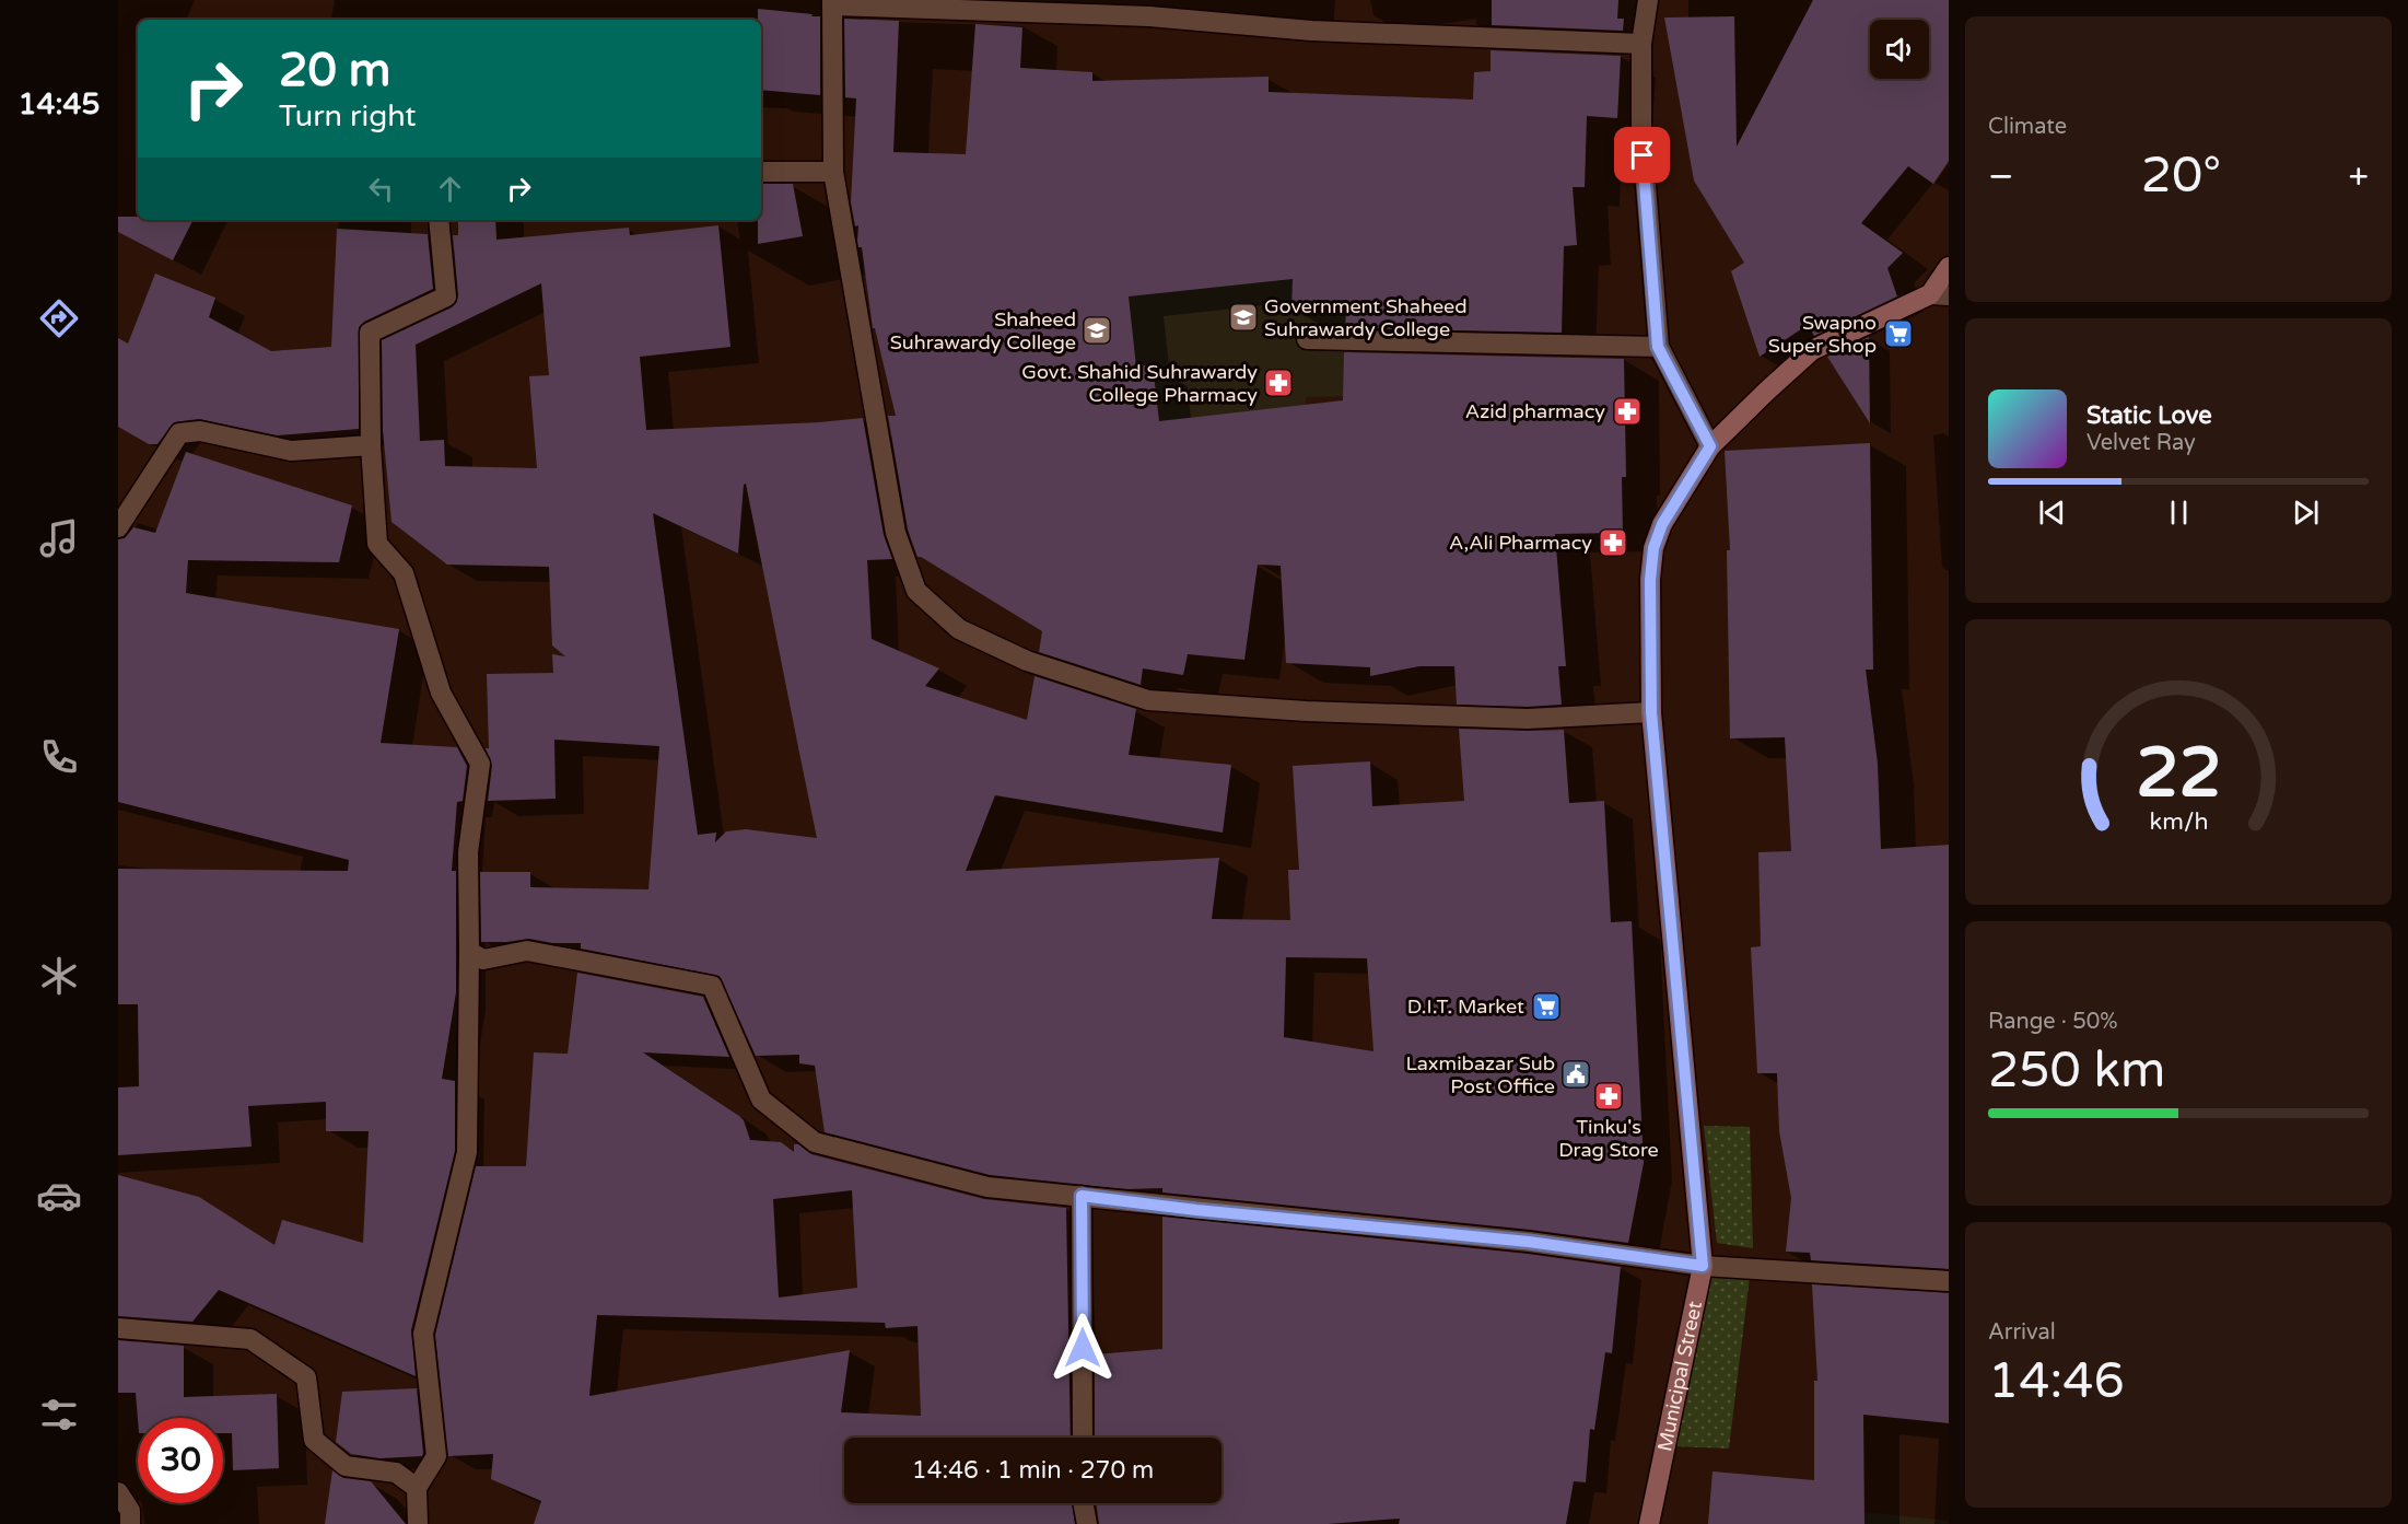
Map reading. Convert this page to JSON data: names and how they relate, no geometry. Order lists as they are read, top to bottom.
{
  "streets": {
    "street": ["Municipal Street"]
  },
  "places": {
    "school or university": ["Government Shaheed Suhrawardy College", "Shaheed Suhrawardy College"],
    "supermarket": ["Swapno Super Shop", "D.I.T. Market"],
    "pharmacy": [
      "Govt. Shahid Suhrawardy College Pharmacy",
      "Azid pharmacy",
      "A,Ali Pharmacy",
      "Tinku's Drag Store"
    ],
    "public building": ["Laxmibazar Sub Post Office"]
  },
  "page": {
    "tabs": "14:45",
    "tile": [
      "Climate",
      ["Range · 50%", "250 km"],
      ["Arrival", "14:46"]
    ],
    "turn": ["20 m", "Turn right"],
    "heat": ["−", "20°", "+"],
    "song": ["Static Love", "Velvet Ray"],
    "limit": "30",
    "trip": "14:46 · 1 min · 270 m",
    "gauge": ["22", "km/h"]
  }
}
